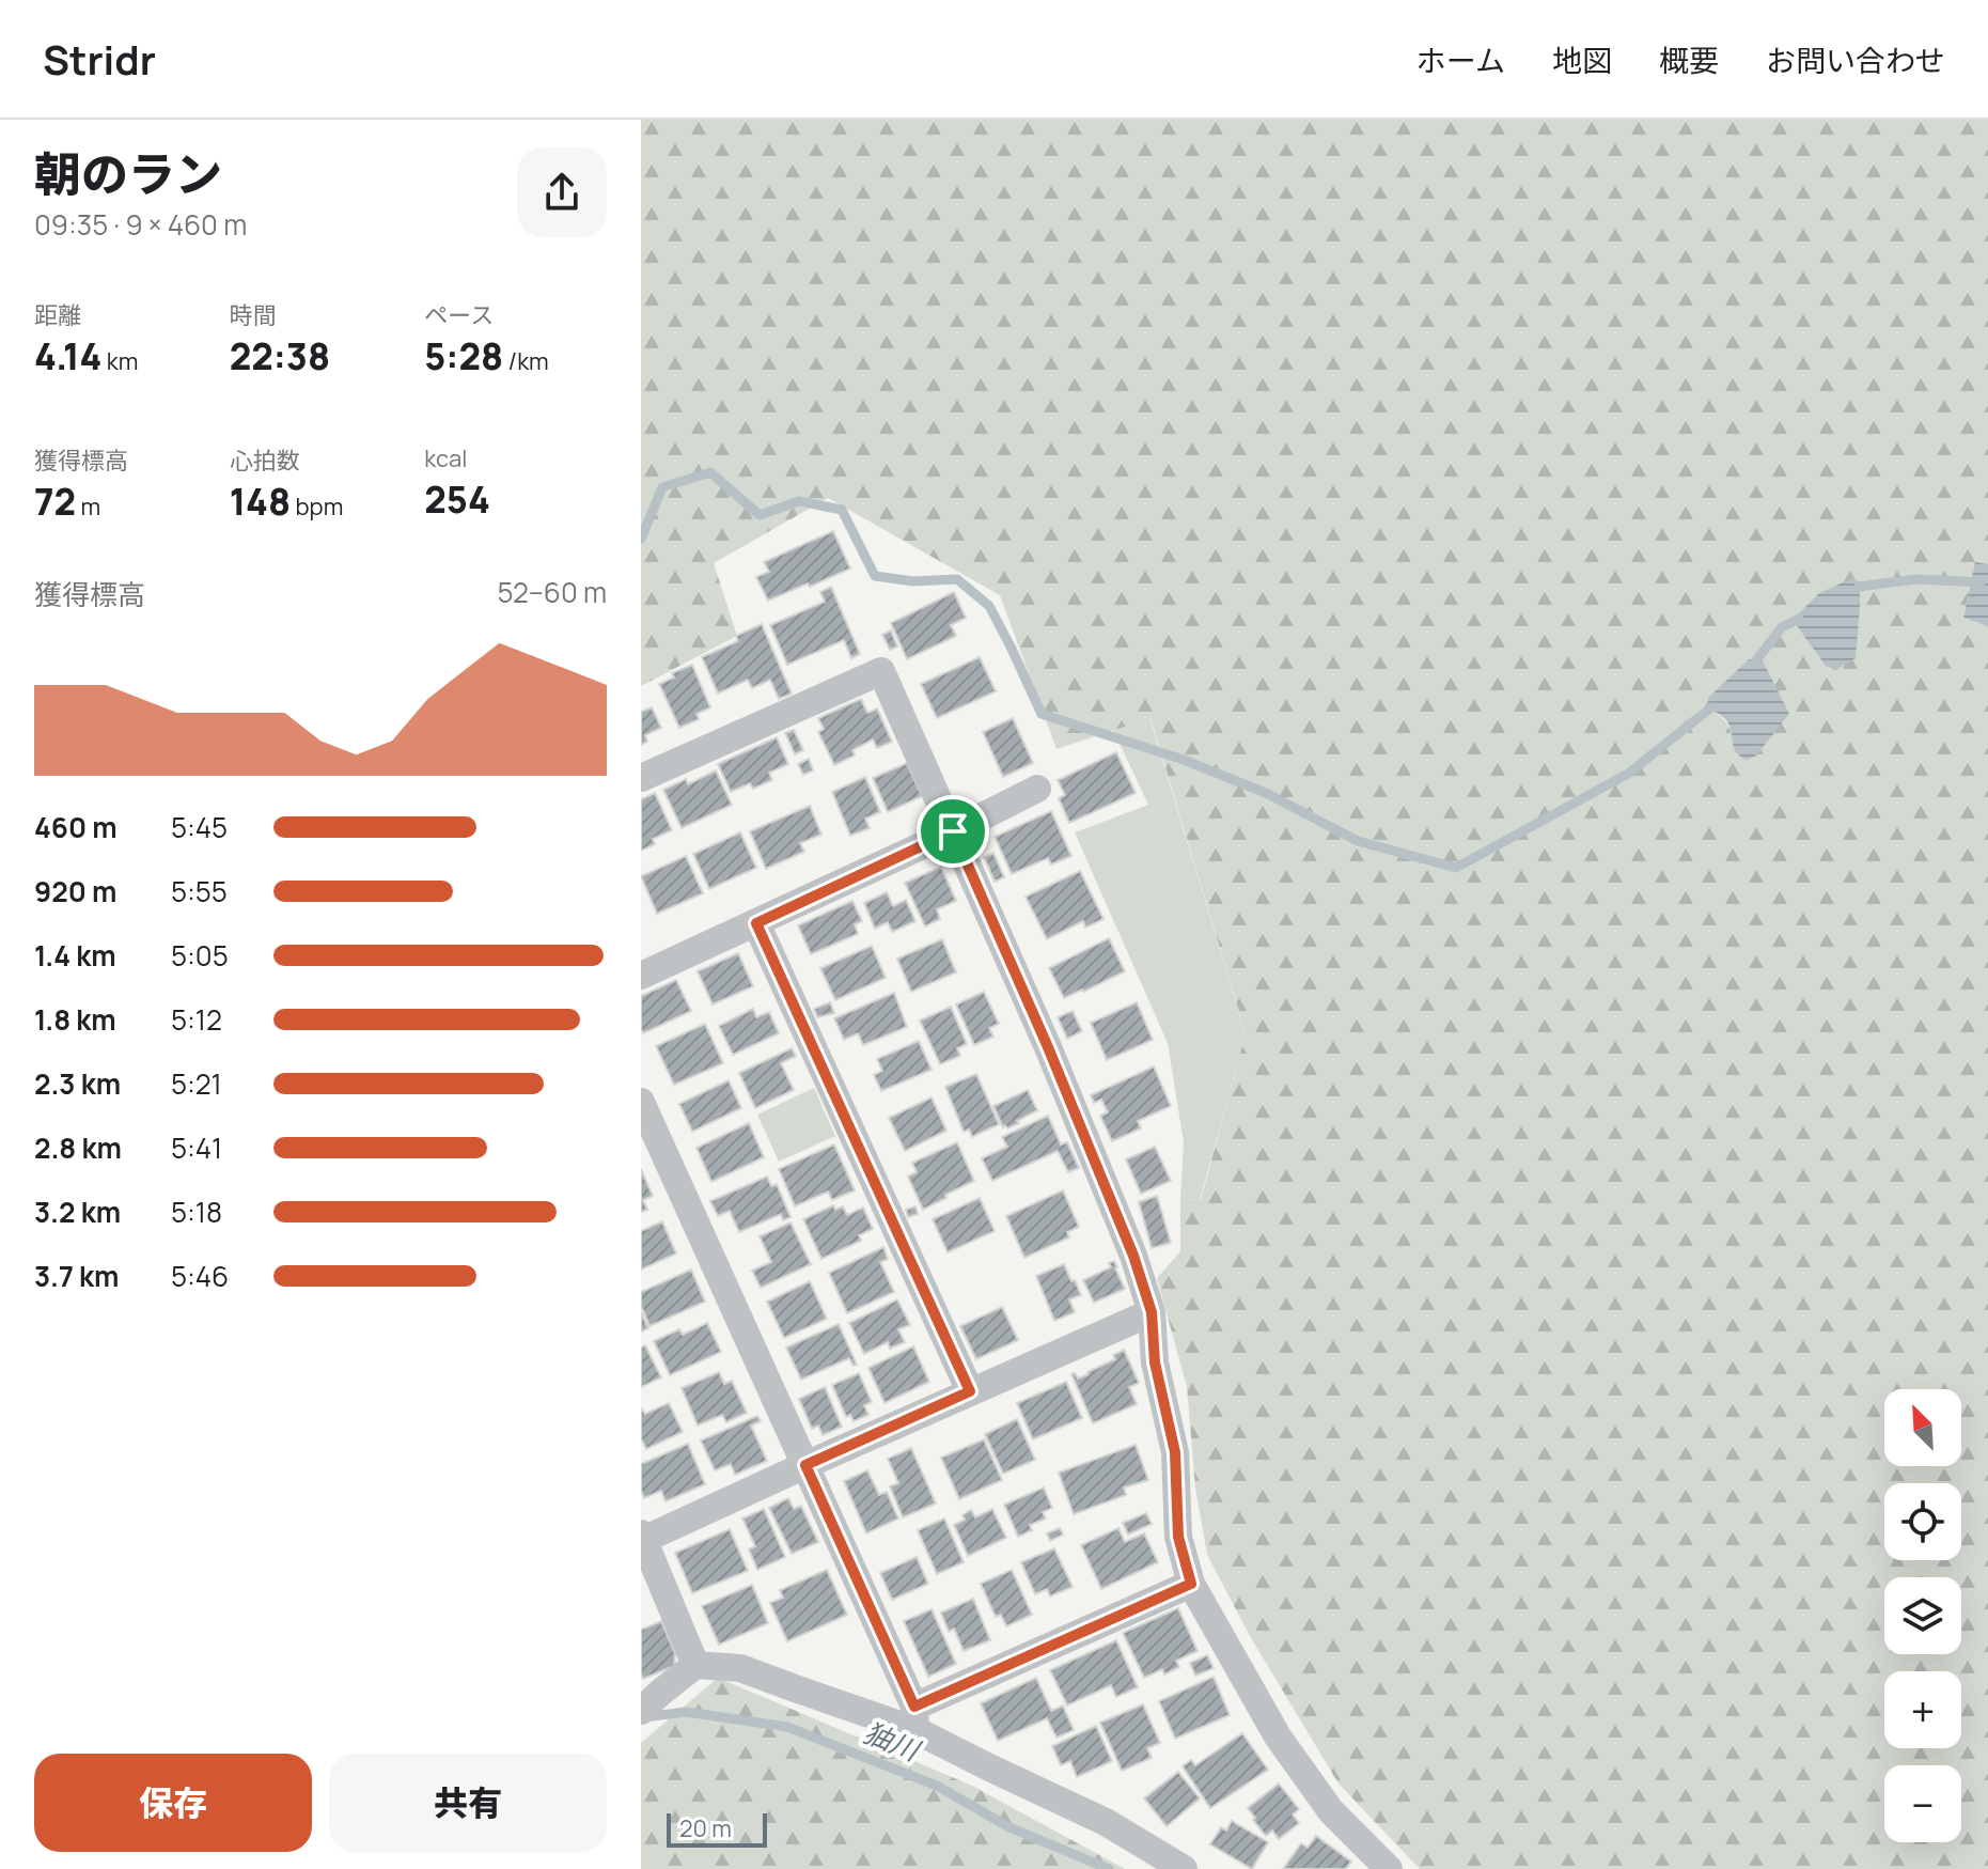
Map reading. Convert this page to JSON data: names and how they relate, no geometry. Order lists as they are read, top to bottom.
{
  "water": ["㹨川"],
  "scale_bar": "20 m",
  "north": "top left",
  "page": {
    "header": "Stridr",
    "nav": [
      "ホーム",
      "地図",
      "概要",
      "お問い合わせ"
    ],
    "heading": ["朝のラン", "09:35 · 9 × 460 m"],
    "stats": [
      ["距離", "4.14 km"],
      ["時間", "22:38"],
      ["ペース", "5:28 /km"],
      ["獲得標高", "72 m"],
      ["心拍数", "148 bpm"],
      ["kcal", "254"]
    ],
    "chart": ["獲得標高", "52–60 m"],
    "list": [
      {
        "name": "460 m",
        "note": "5:45"
      },
      {
        "name": "920 m",
        "note": "5:55"
      },
      {
        "name": "1.4 km",
        "note": "5:05"
      },
      {
        "name": "1.8 km",
        "note": "5:12"
      },
      {
        "name": "2.3 km",
        "note": "5:21"
      },
      {
        "name": "2.8 km",
        "note": "5:41"
      },
      {
        "name": "3.2 km",
        "note": "5:18"
      },
      {
        "name": "3.7 km",
        "note": "5:46"
      }
    ],
    "map_buttons": ["+", "−"],
    "buttons": ["保存", "共有"],
    "scale": "20 m"
  }
}
